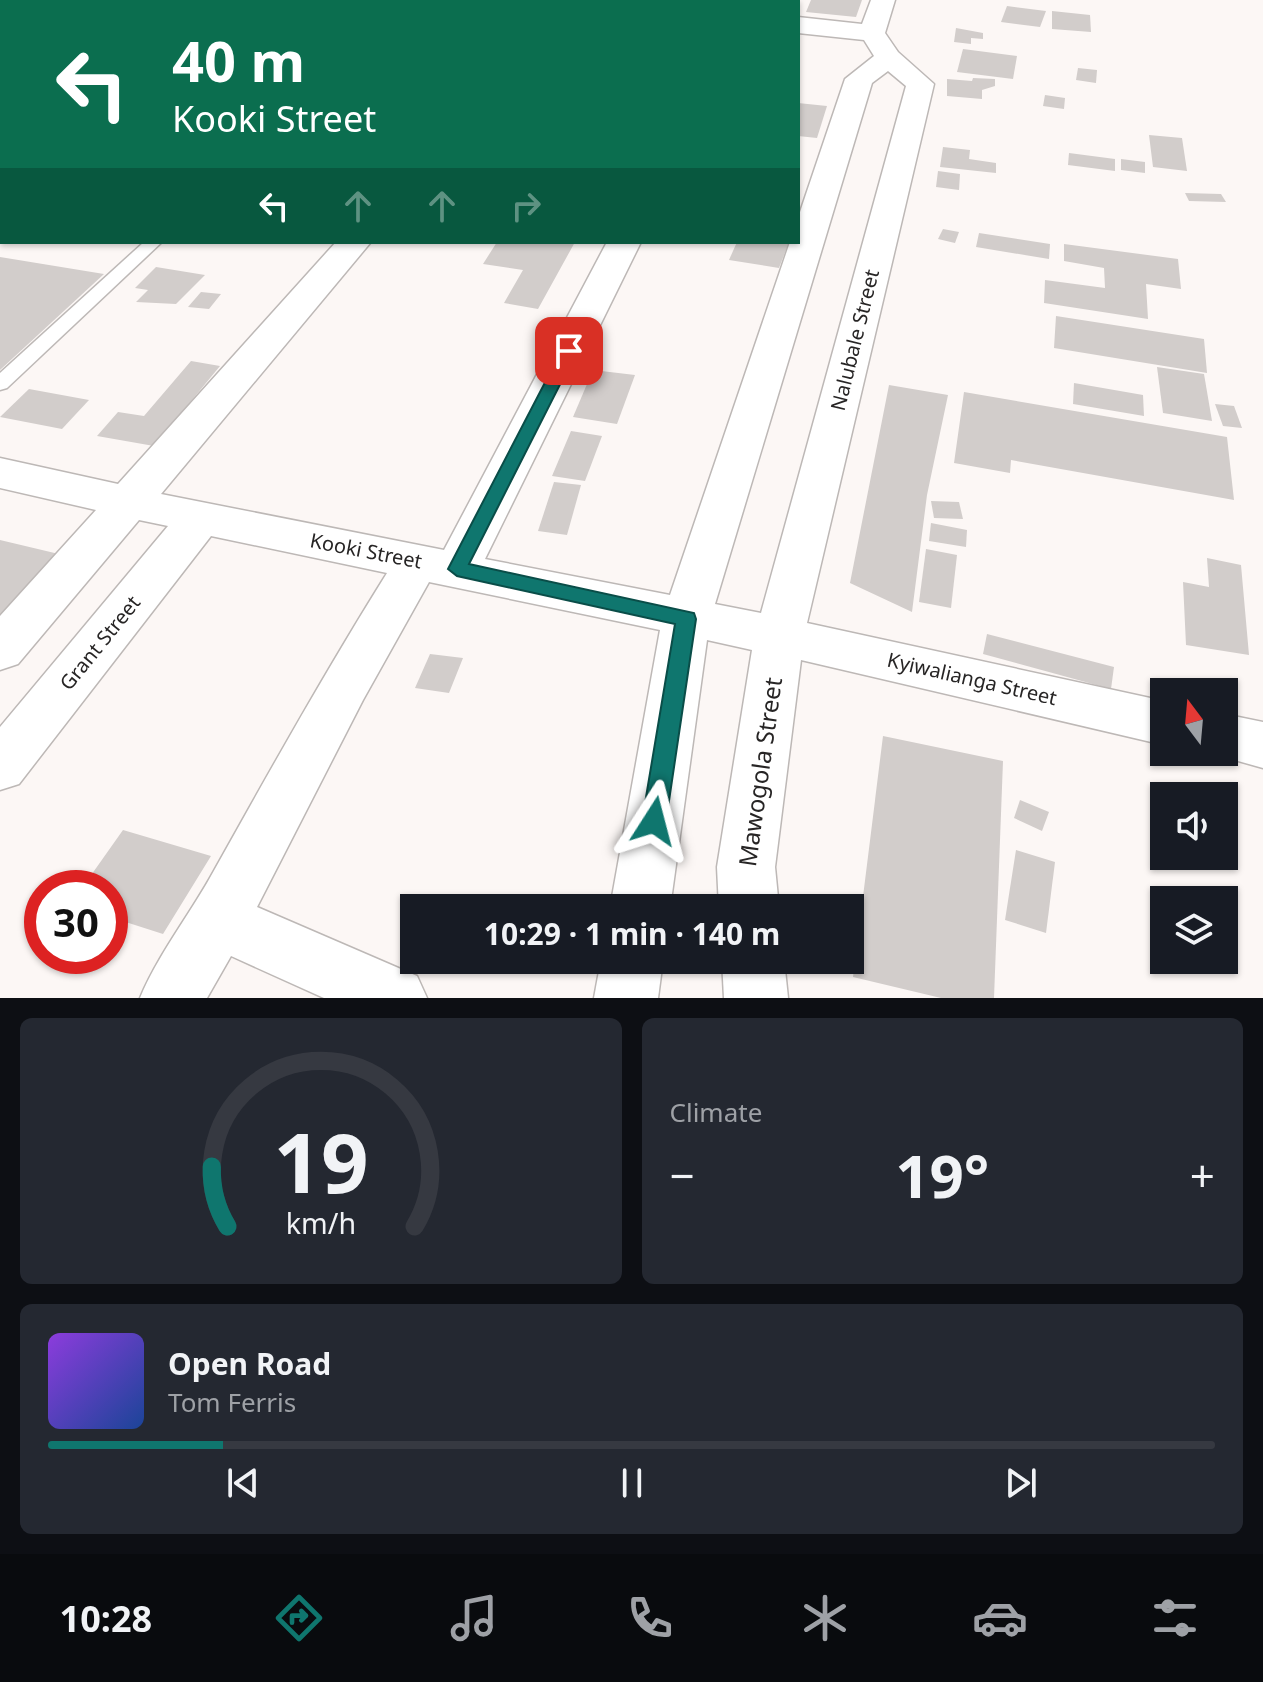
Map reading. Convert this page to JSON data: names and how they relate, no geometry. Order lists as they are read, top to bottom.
{
  "streets": {
    "street": [
      "Nalubale Street",
      "Kooki Street",
      "Grant Street",
      "Kyiwalianga Street",
      "Mawogola Street"
    ]
  },
  "crossings": [
    ["Nalubale Street", "Kooki Street"],
    ["Nalubale Street", "Kyiwalianga Street"],
    ["Nalubale Street", "Mawogola Street"],
    ["Kooki Street", "Grant Street"],
    ["Kooki Street", "Kyiwalianga Street"],
    ["Kooki Street", "Mawogola Street"],
    ["Kyiwalianga Street", "Mawogola Street"]
  ],
  "north": "top",
  "page": {
    "turn": ["40 m", "Kooki Street"],
    "limit": "30",
    "trip": "10:29 · 1 min · 140 m",
    "tile": "Climate",
    "heat": ["−", "19°", "+"],
    "song": ["Open Road", "Tom Ferris"],
    "tabs": "10:28",
    "gauge": ["19", "km/h"]
  }
}
